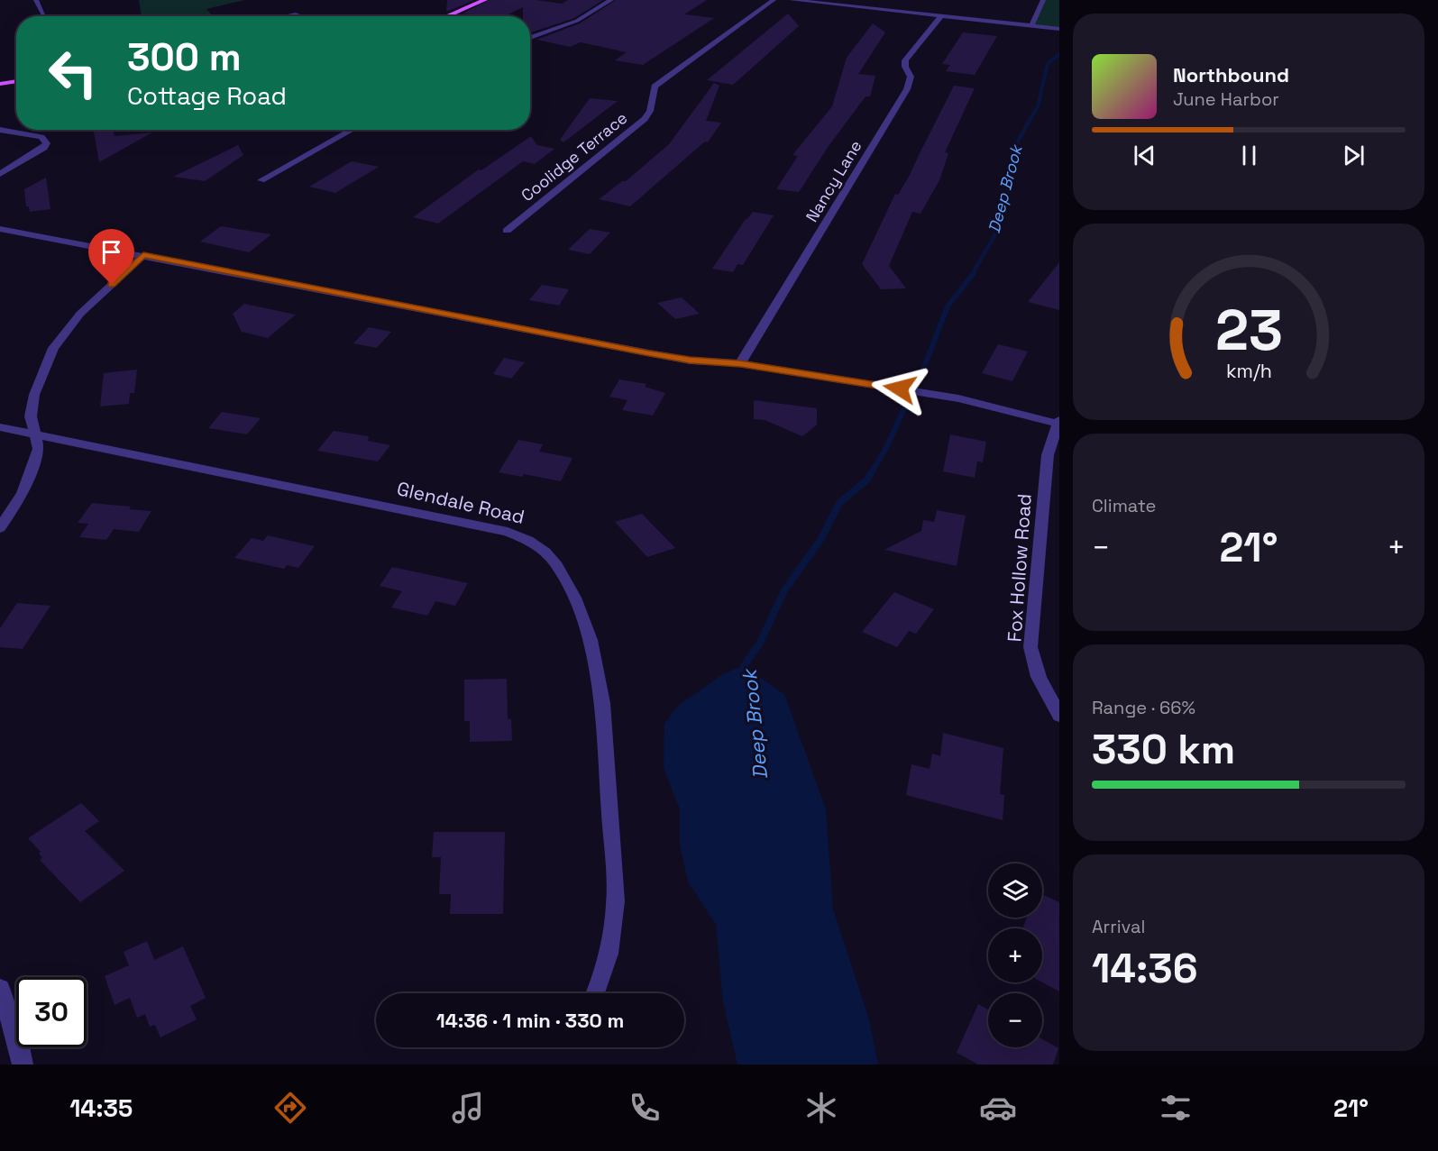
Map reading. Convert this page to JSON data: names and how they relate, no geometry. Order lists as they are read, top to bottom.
{
  "streets": {
    "street": [
      "Coolidge Terrace",
      "Nancy Lane",
      "Glendale Road",
      "Fox Hollow Road"
    ]
  },
  "water": ["Deep Brook"],
  "page": {
    "turn": ["300 m", "Cottage Road"],
    "song": ["Northbound", "June Harbor"],
    "tile": [
      "Climate",
      ["Range · 66%", "330 km"],
      ["Arrival", "14:36"]
    ],
    "heat": ["−", "21°", "+"],
    "map_buttons": ["+", "−"],
    "limit": "30",
    "trip": "14:36 · 1 min · 330 m",
    "tabs": ["14:35", "21°"],
    "gauge": ["23", "km/h"]
  }
}
